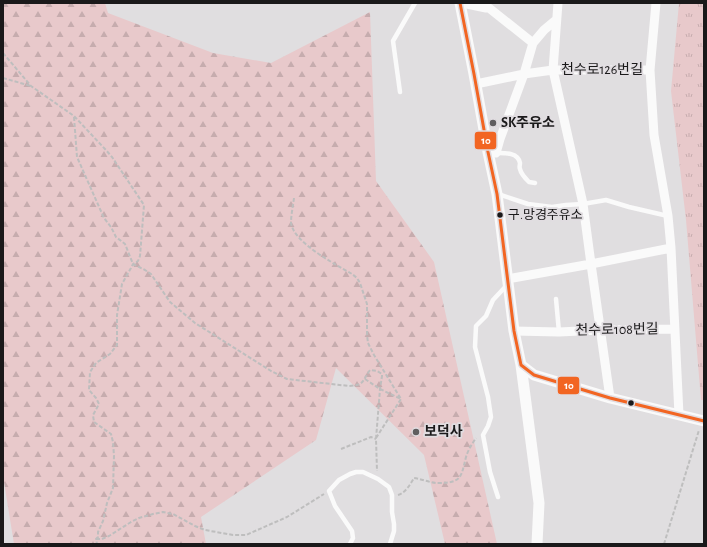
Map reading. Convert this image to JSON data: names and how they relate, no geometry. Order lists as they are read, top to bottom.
{
  "streets": {
    "street": ["천수로126번길", "천수로108번길"]
  },
  "crossings": [
    ["천수로126번길", "천수로108번길"]
  ],
  "places": ["SK주유소", "구.망경주유소", "보덕사"],
  "lines": ["transit line 10"]
}
